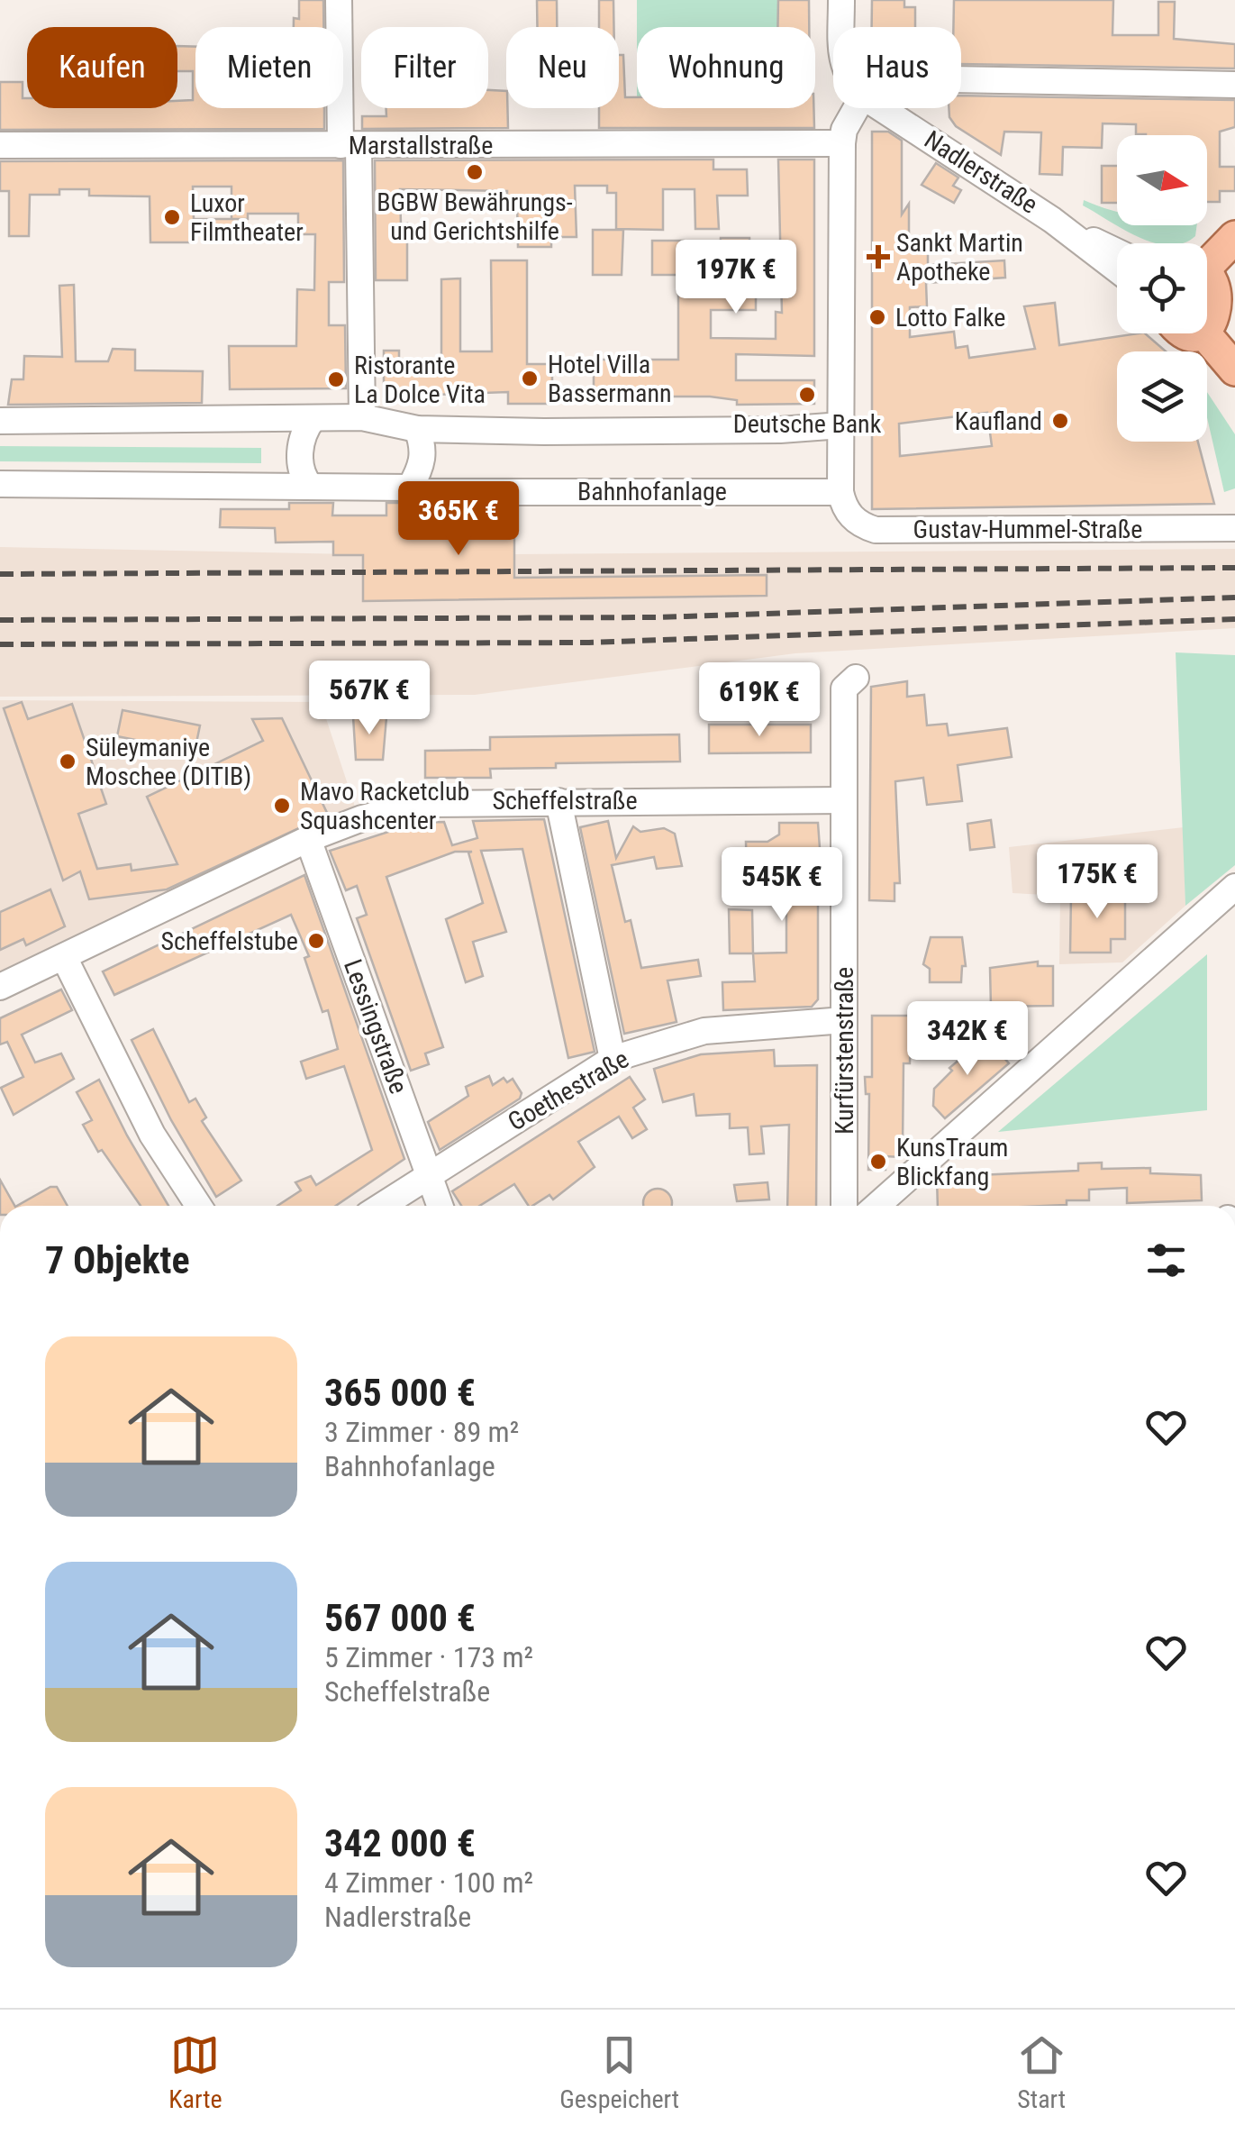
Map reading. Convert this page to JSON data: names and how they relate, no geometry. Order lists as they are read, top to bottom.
{
  "streets": {
    "street": [
      "Marstallstraße",
      "Nadlerstraße",
      "Bahnhofanlage",
      "Gustav-Hummel-Straße",
      "Scheffelstraße",
      "Lessingstraße",
      "Kurfürstenstraße",
      "Goethestraße"
    ]
  },
  "crossings": [
    ["Bahnhofanlage", "Gustav-Hummel-Straße"],
    ["Scheffelstraße", "Lessingstraße"],
    ["Scheffelstraße", "Kurfürstenstraße"],
    ["Lessingstraße", "Goethestraße"],
    ["Kurfürstenstraße", "Goethestraße"]
  ],
  "places": {
    "other": [
      "BGBW Bewährungs- und Gerichtshilfe",
      "Luxor Filmtheater",
      "Lotto Falke",
      "Hotel Villa Bassermann",
      "Ristorante La Dolce Vita",
      "Deutsche Bank",
      "Kaufland",
      "Süleymaniye Moschee (DITIB)",
      "Mavo Racketclub Squashcenter",
      "Scheffelstube",
      "KunsTraum Blickfang"
    ],
    "health": ["Sankt Martin Apotheke"]
  },
  "north": "right",
  "page": {
    "chip": [
      "Kaufen",
      "Mieten",
      "Filter",
      "Neu",
      "Wohnung",
      "Haus"
    ],
    "price": [
      "197K €",
      "365K €",
      "567K €",
      "619K €",
      "175K €",
      "545K €",
      "342K €"
    ],
    "heading": "7 Objekte",
    "list": [
      {
        "name": "365 000 €",
        "note": "3 Zimmer · 89 m² · Bahnhofanlage"
      },
      {
        "name": "567 000 €",
        "note": "5 Zimmer · 173 m² · Scheffelstraße"
      },
      {
        "name": "342 000 €",
        "note": "4 Zimmer · 100 m² · Nadlerstraße"
      }
    ],
    "tabs": ["Karte", "Gespeichert", "Start"]
  }
}
